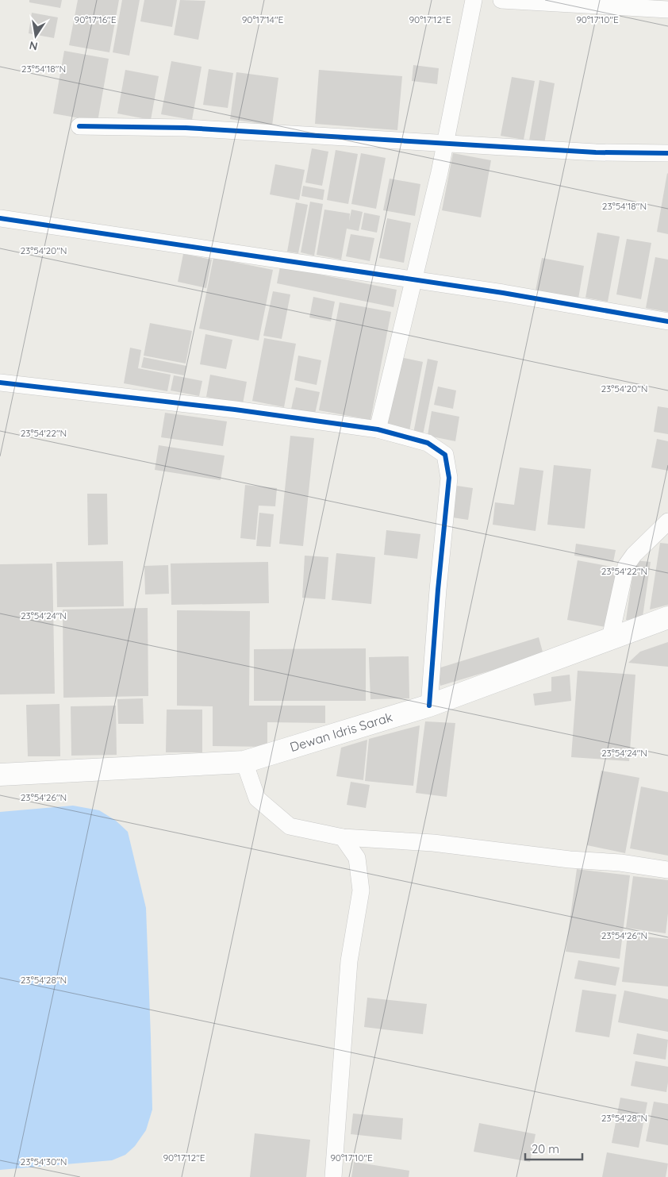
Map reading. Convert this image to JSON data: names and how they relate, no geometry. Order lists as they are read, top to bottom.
{
  "streets": {
    "main road": ["Dewan Idris Sarak"]
  },
  "scale_bar": "20 m",
  "north": "bottom",
  "coordinates": [
    "90°17'16\"E",
    "90°17'14\"E",
    "90°17'12\"E",
    "90°17'10\"E",
    "23°54'18\"N",
    "23°54'20\"N",
    "23°54'22\"N",
    "23°54'24\"N",
    "23°54'26\"N",
    "23°54'28\"N",
    "23°54'30\"N"
  ]
}
